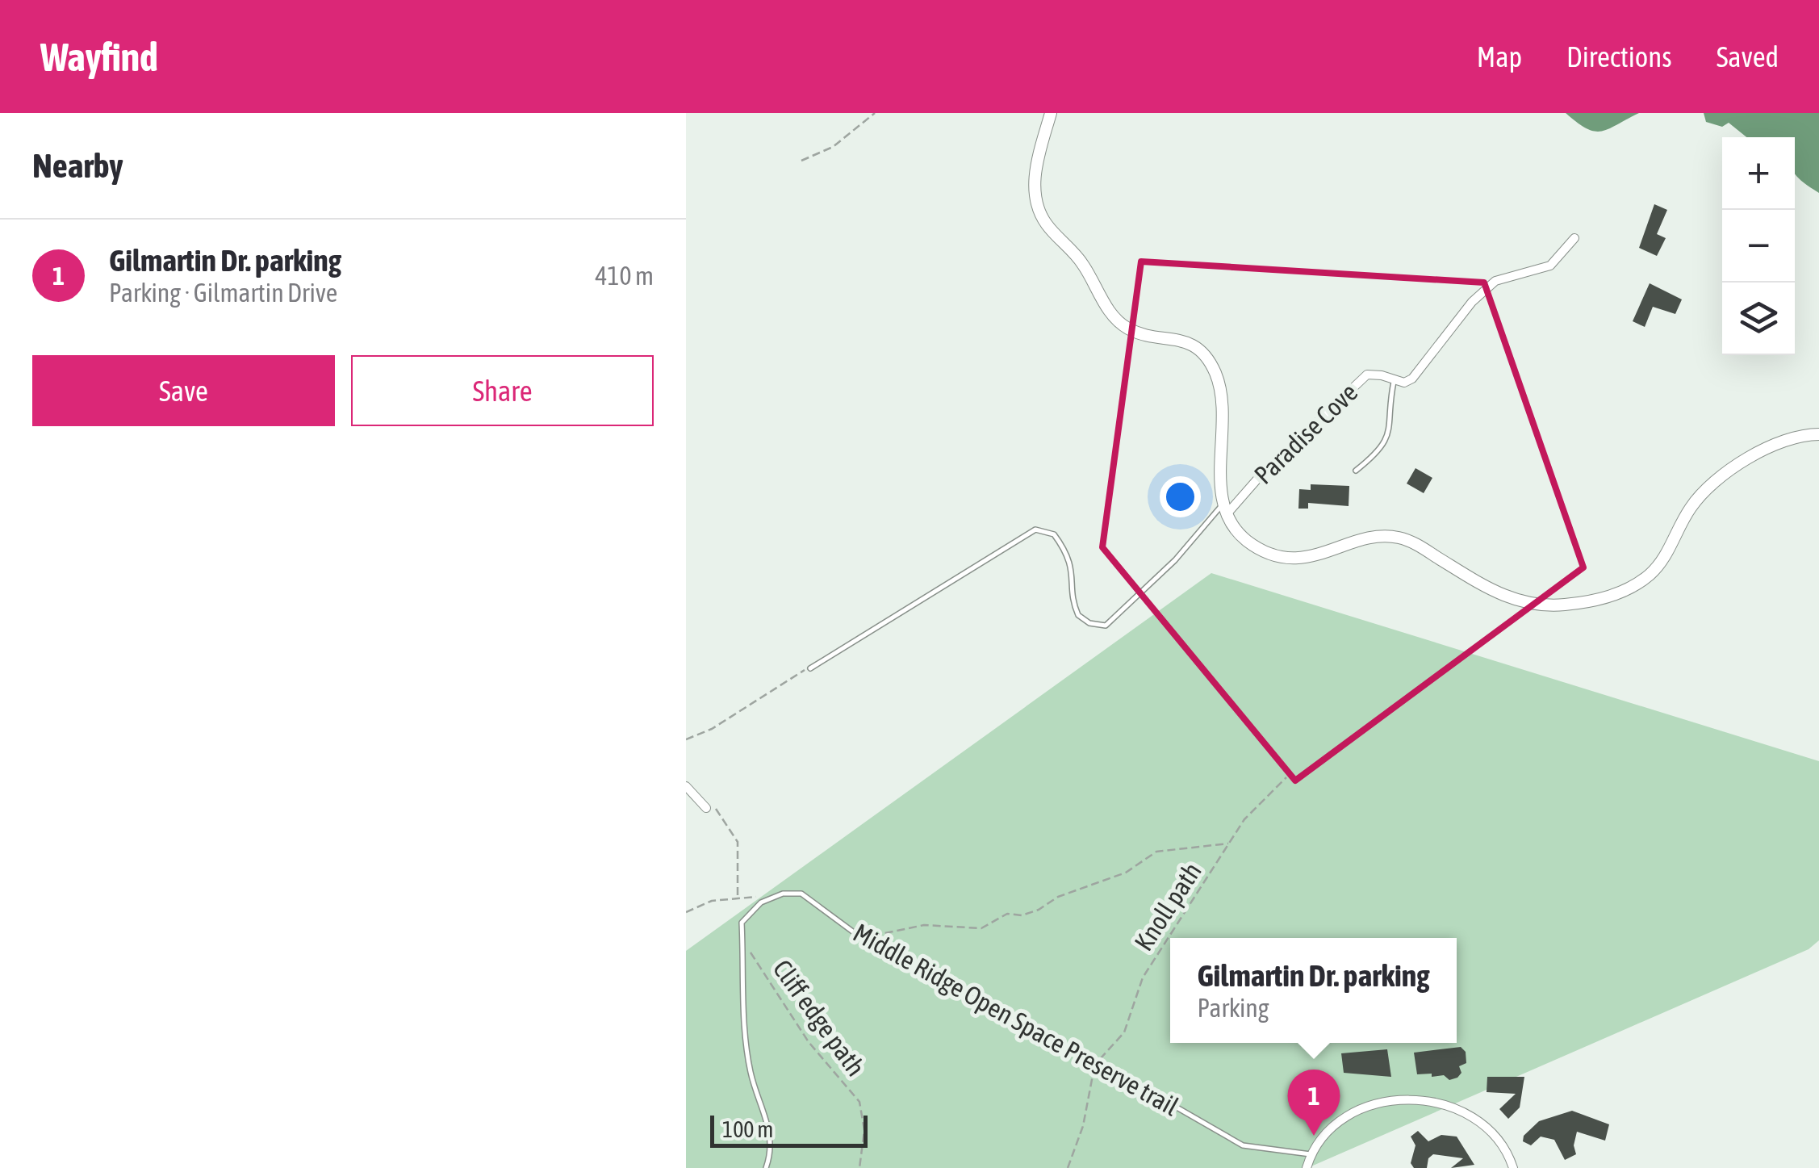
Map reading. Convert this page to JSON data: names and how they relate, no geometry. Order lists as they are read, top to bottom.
{
  "streets": {
    "street": ["Paradise Cove"],
    "lane": ["Middle Ridge Open Space Preserve trail"],
    "path": ["Knoll path", "Cliff edge path"]
  },
  "crossings": [
    ["Knoll path", "Middle Ridge Open Space Preserve trail"]
  ],
  "scale_bar": "100 m",
  "page": {
    "header": "Wayfind",
    "nav": ["Map", "Directions", "Saved"],
    "heading": "Nearby",
    "map_buttons": ["+", "−"],
    "list": [
      {
        "mark": "1",
        "name": "Gilmartin Dr. parking",
        "note": "Parking · Gilmartin Drive",
        "value": "410 m"
      }
    ],
    "buttons": ["Save", "Share"],
    "popup": ["Gilmartin Dr. parking", "Parking"],
    "pins": "1",
    "scale": "100 m"
  }
}
